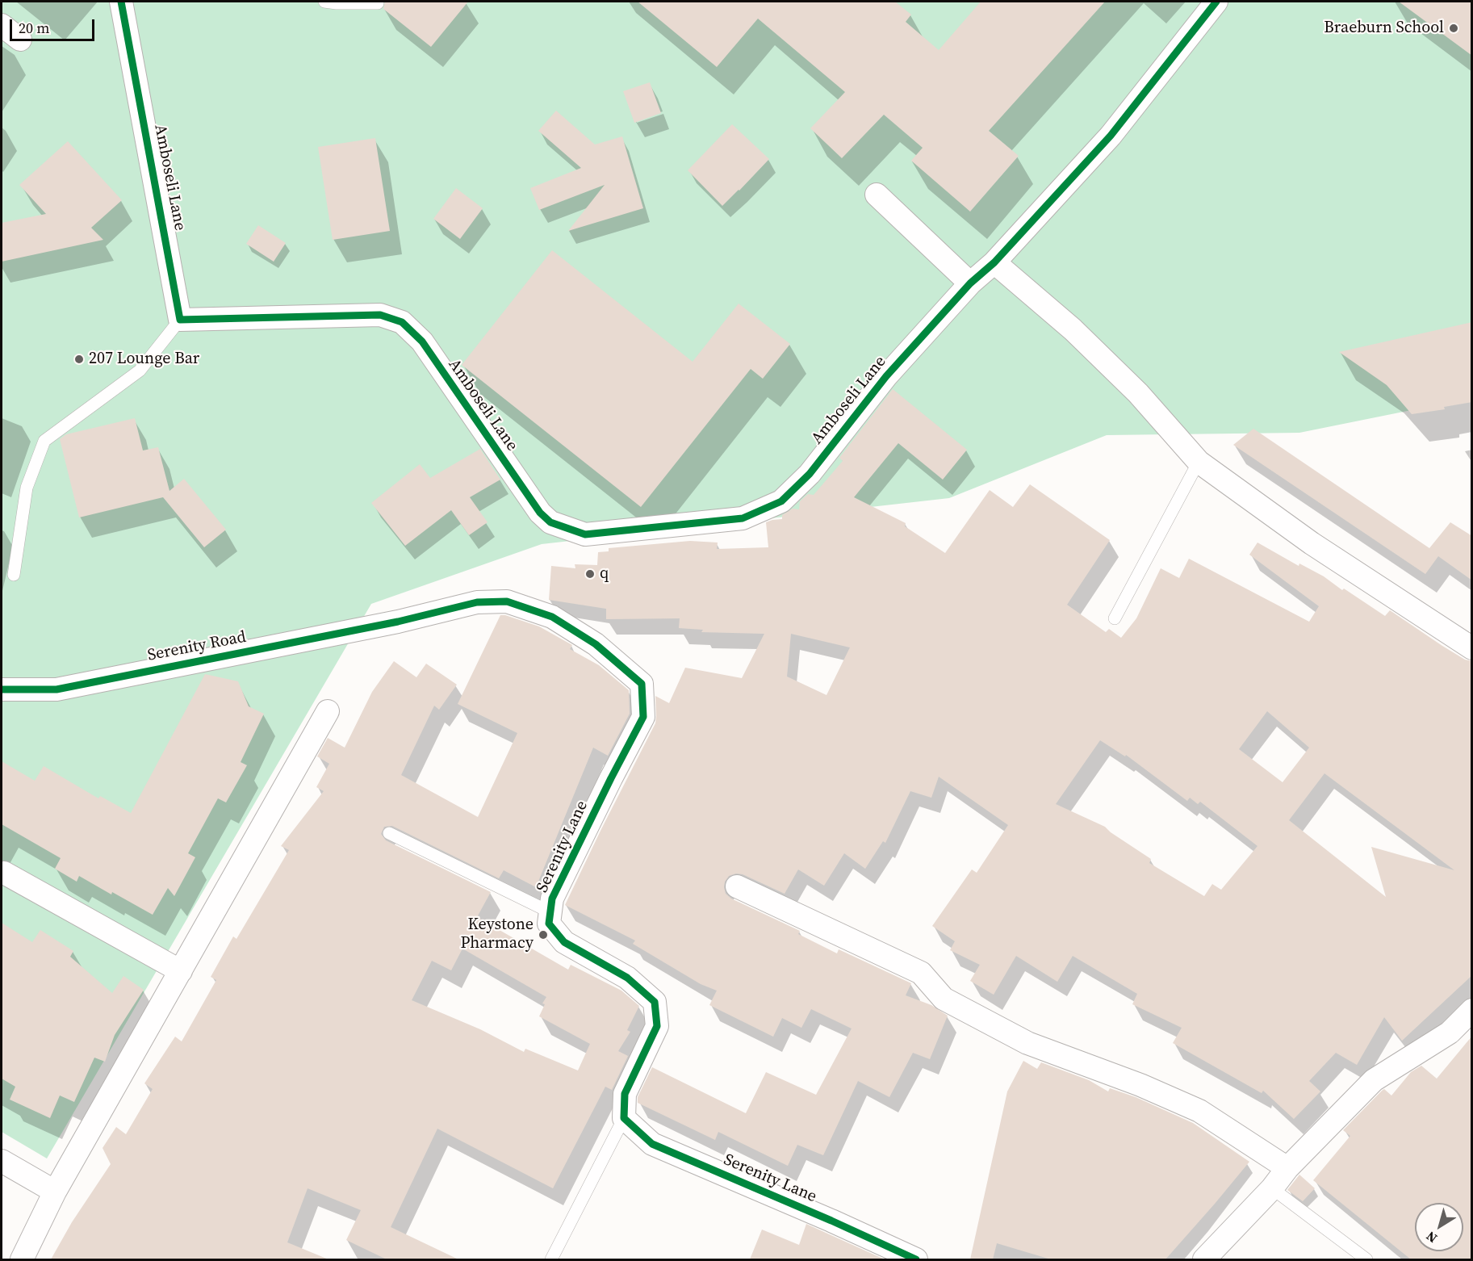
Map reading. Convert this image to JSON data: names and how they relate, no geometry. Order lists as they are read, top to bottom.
{
  "streets": {
    "street": ["Amboseli Lane", "Serenity Road", "Serenity Lane"]
  },
  "crossings": [
    ["Serenity Road", "Serenity Lane"]
  ],
  "places": [
    "Braeburn School",
    "207 Lounge Bar",
    "q",
    "Keystone Pharmacy"
  ],
  "scale_bar": "20 m",
  "north": "bottom left"
}
